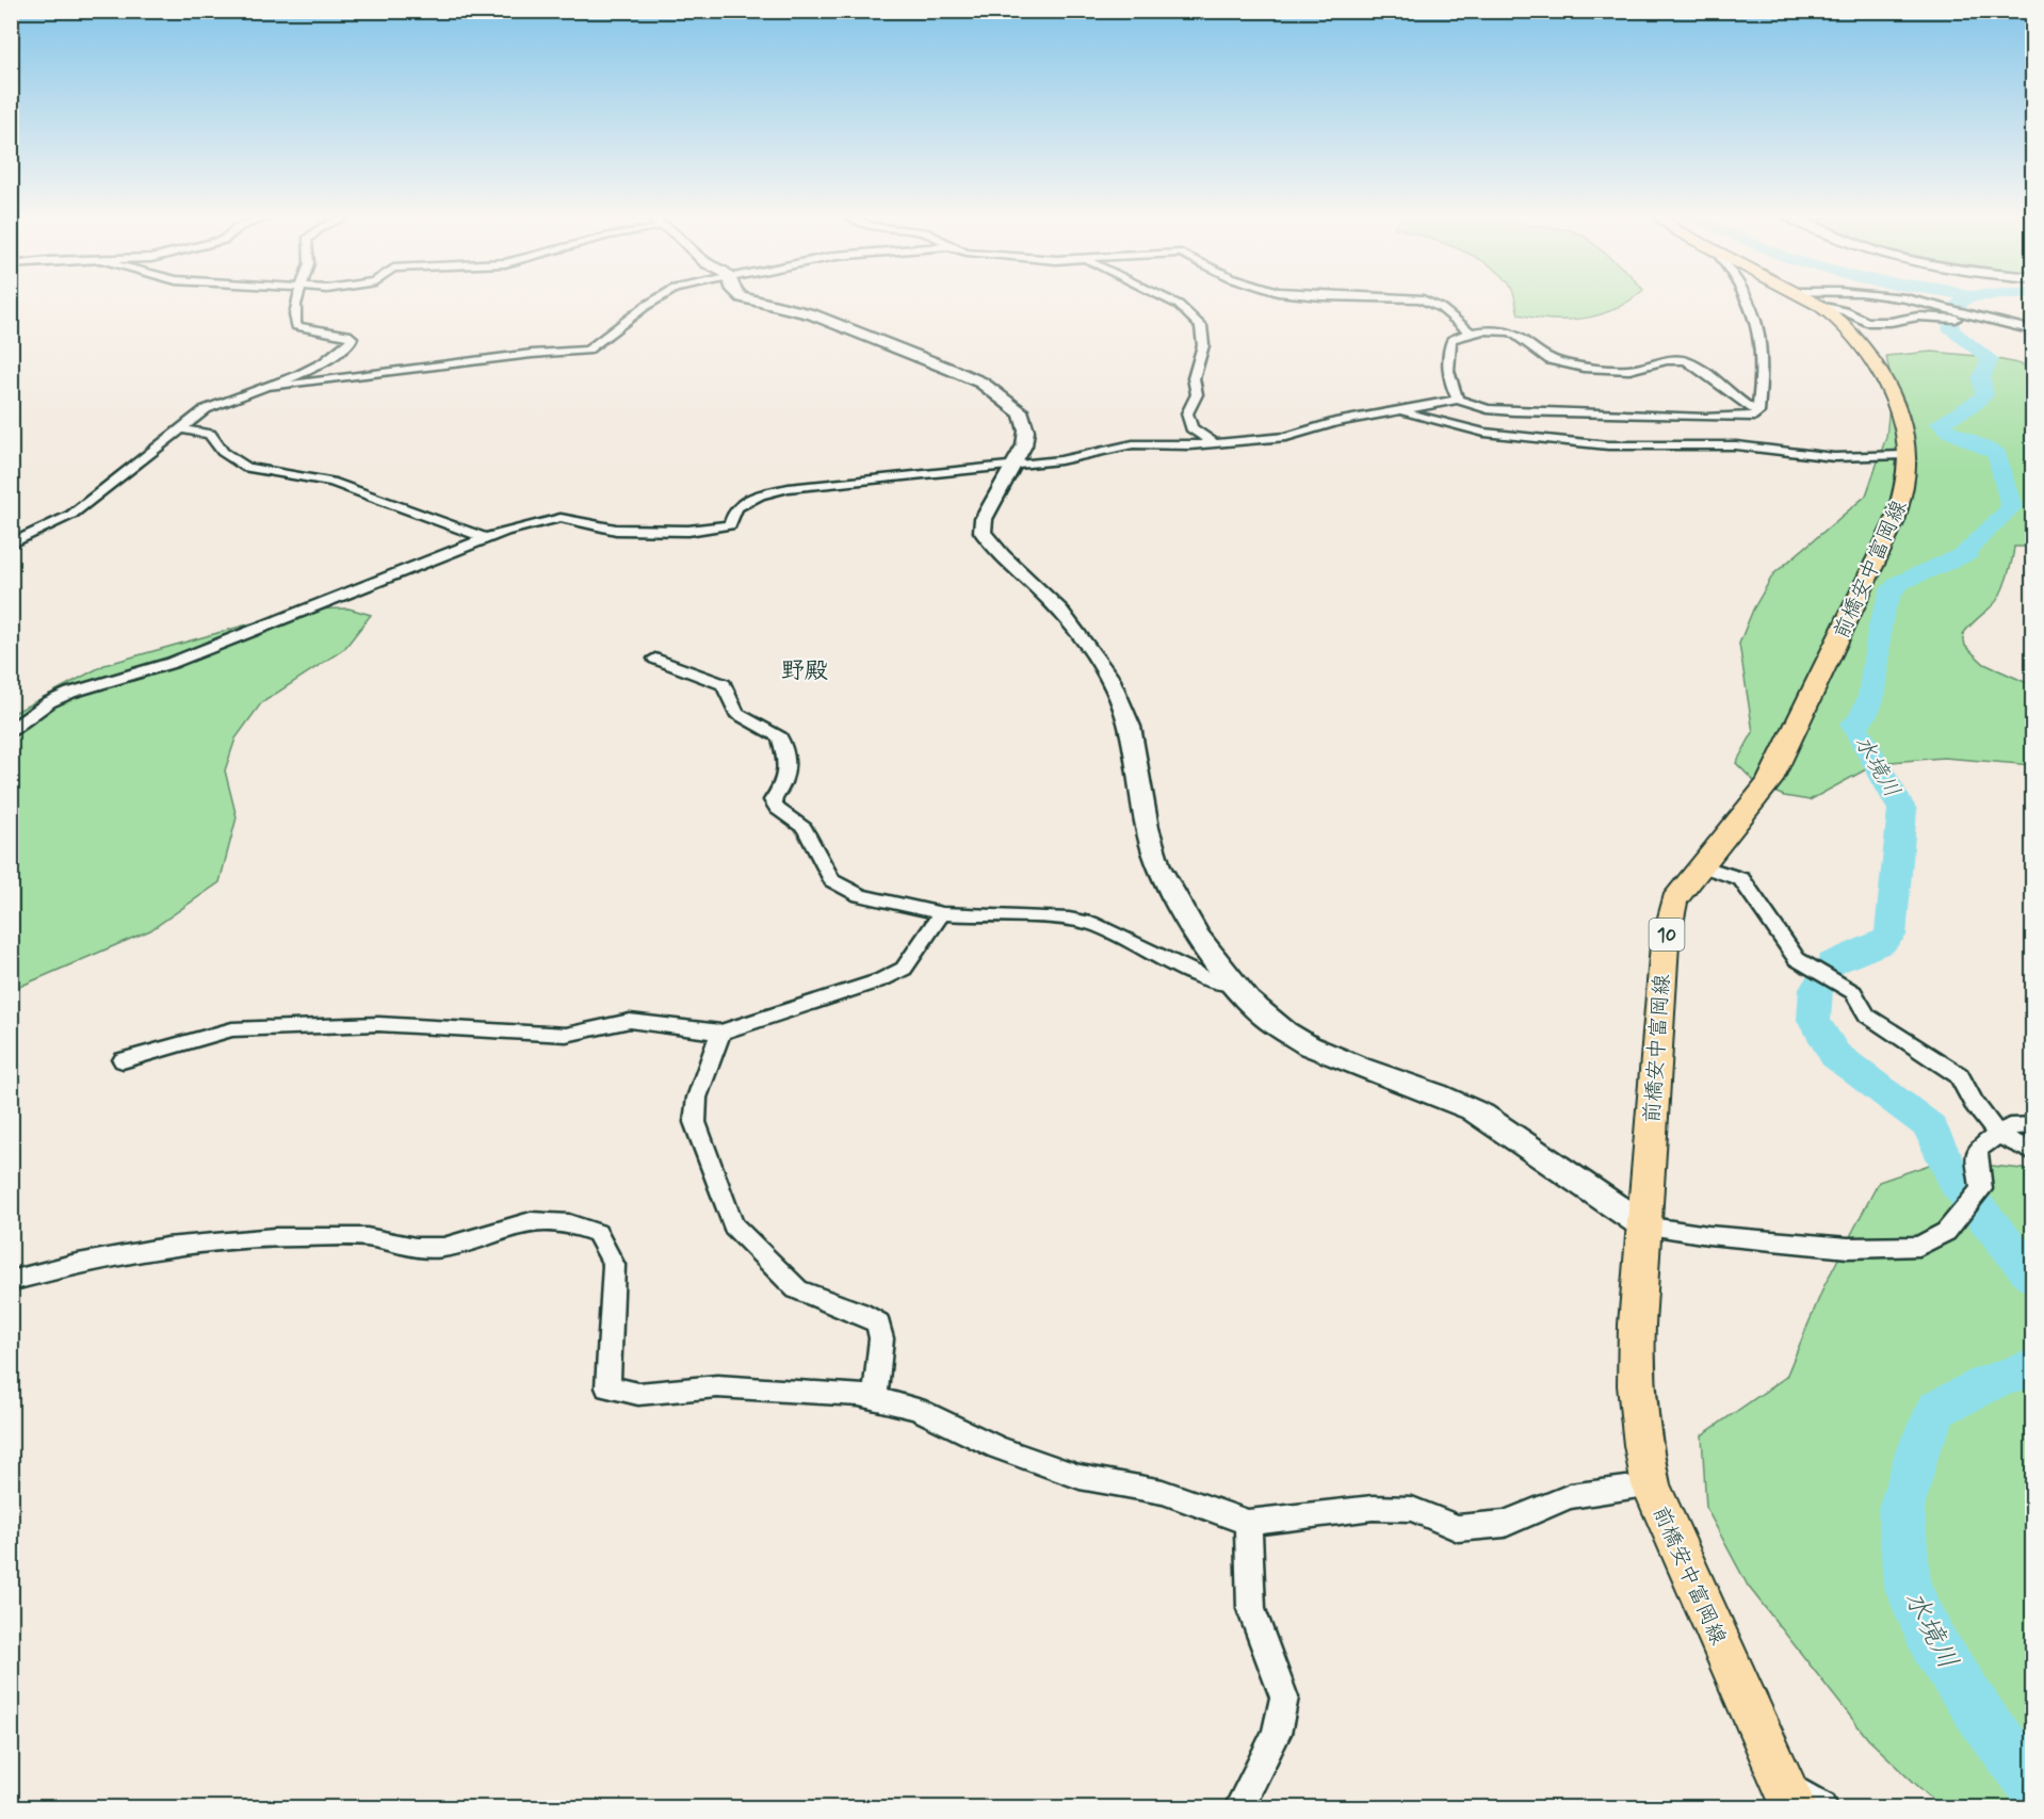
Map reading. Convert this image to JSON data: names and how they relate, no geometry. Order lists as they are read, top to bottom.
{
  "streets": {
    "main road": ["前橋安中富岡線", "10"]
  },
  "districts": ["野殿"],
  "water": ["水境川"]
}
